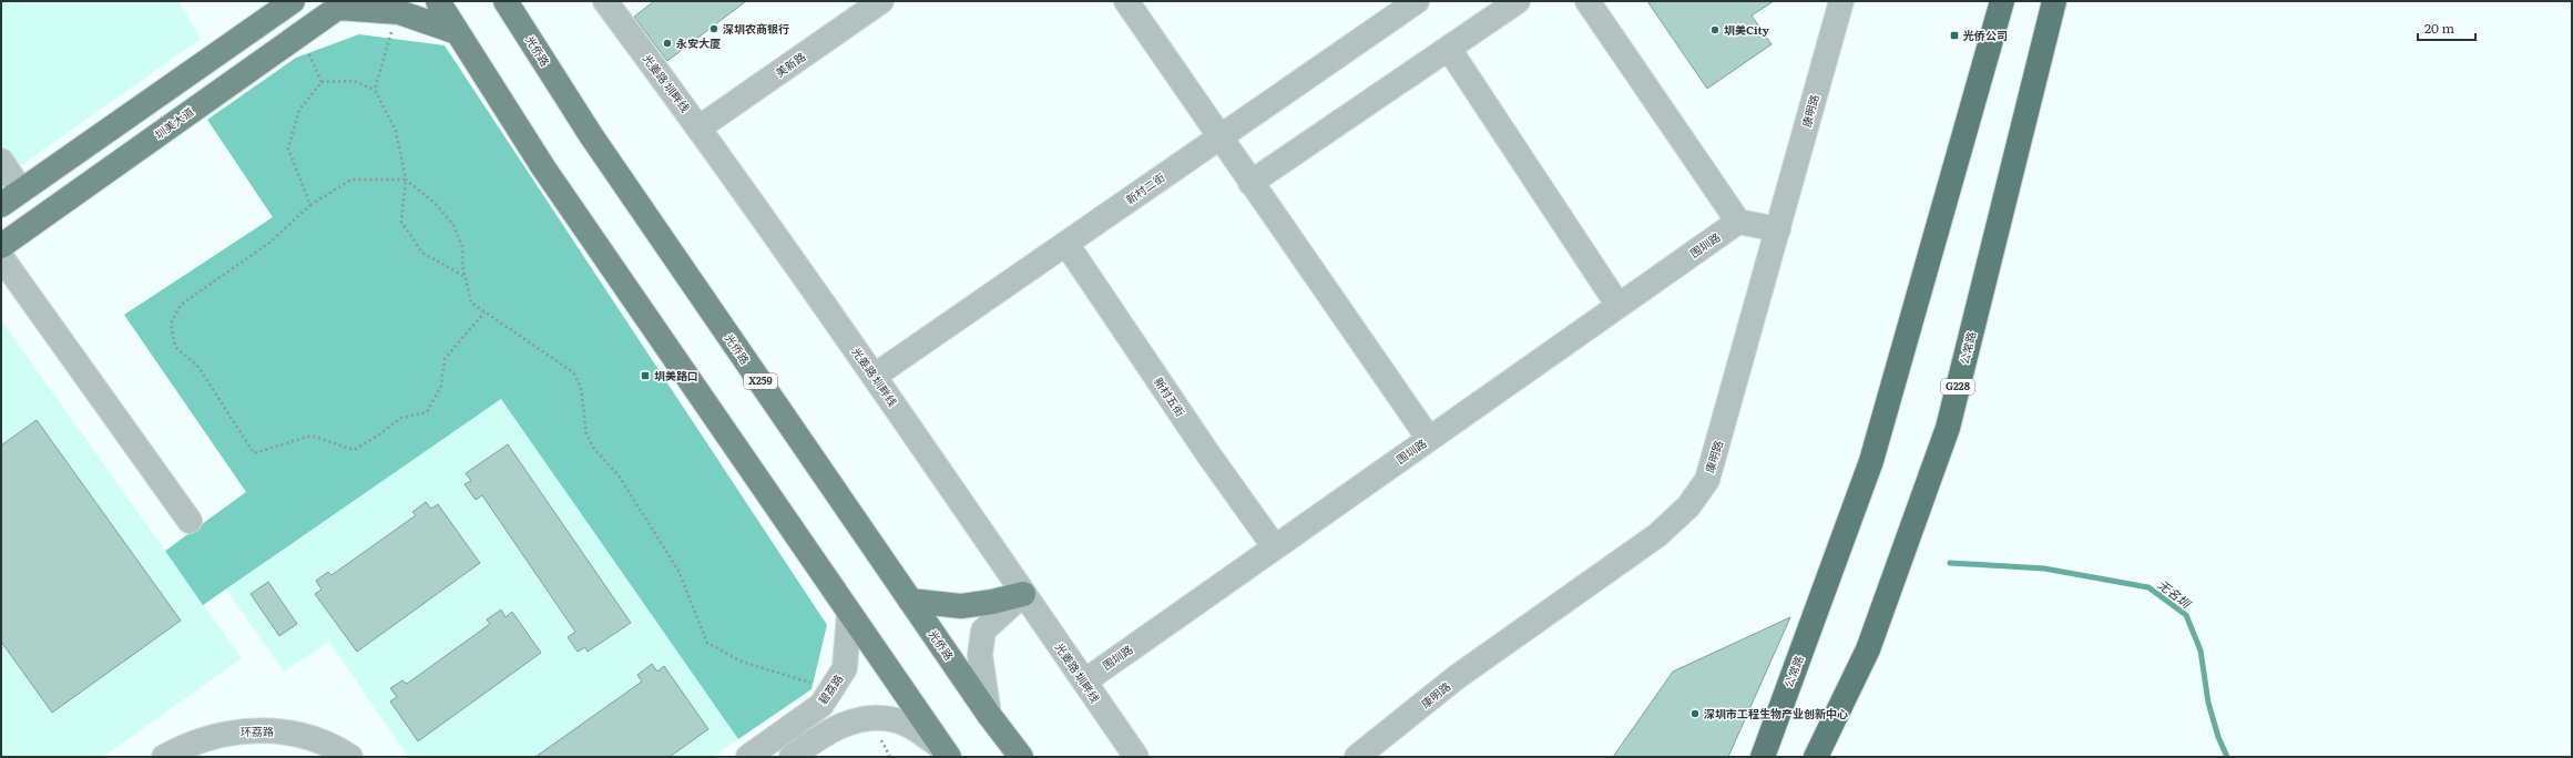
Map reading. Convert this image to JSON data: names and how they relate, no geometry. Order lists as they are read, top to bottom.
{
  "streets": {
    "highway": ["公常路", "G228"],
    "main road": ["光侨路", "圳美大道", "X259"],
    "street": [
      "美新路",
      "光姜路 圳畔线",
      "康明路",
      "新村二街",
      "围圳路",
      "新村五街",
      "碧荔路",
      "环荔路"
    ]
  },
  "crossings": [
    ["美新路", "光姜路 圳畔线"],
    ["光姜路 圳畔线", "新村二街"],
    ["光姜路 圳畔线", "围圳路"],
    ["新村二街", "新村五街"],
    ["围圳路", "新村五街"]
  ],
  "water": ["无名圳"],
  "places": {
    "other": [
      "深圳农商银行",
      "圳美City",
      "永安大厦",
      "深圳市工程生物产业创新中心"
    ],
    "transit": ["光侨公司", "圳美路口"]
  },
  "scale_bar": "20 m"
}
